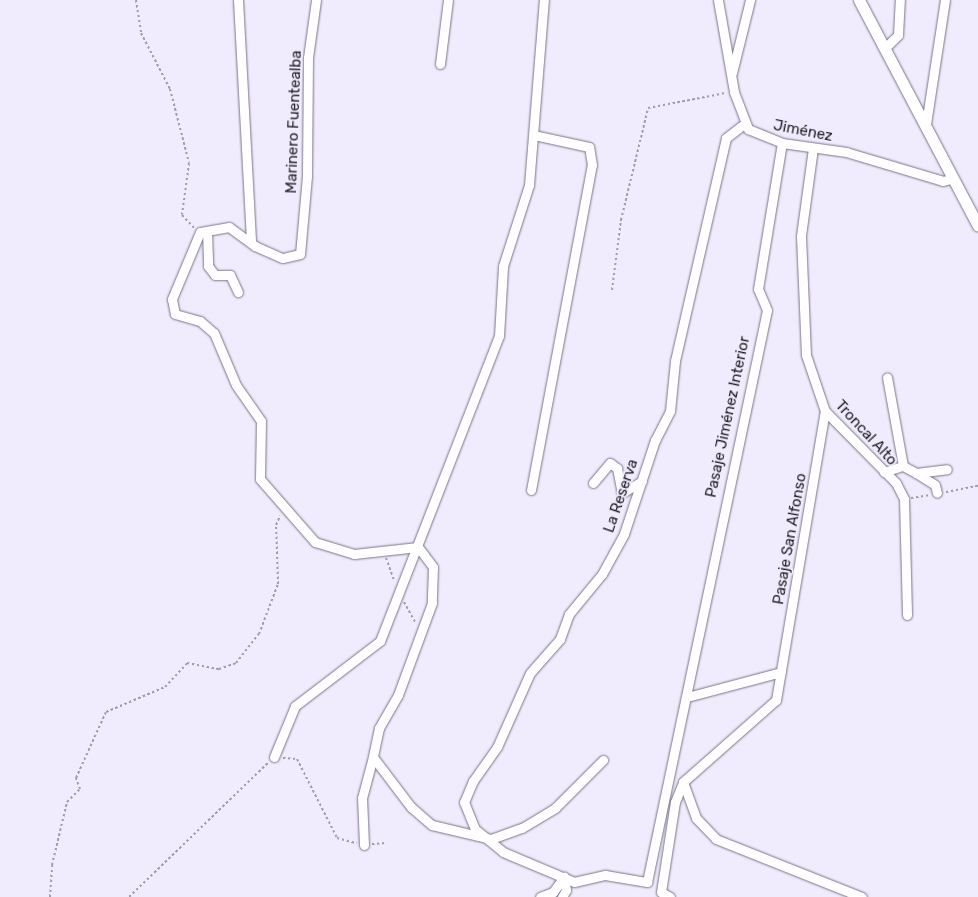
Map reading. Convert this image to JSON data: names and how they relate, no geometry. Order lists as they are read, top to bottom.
{
  "streets": {
    "street": [
      "Marinero Fuentealba",
      "Jiménez",
      "Pasaje Jiménez Interior",
      "Troncal Alto",
      "La Reserva",
      "Pasaje San Alfonso"
    ]
  },
  "crossings": [
    ["Jiménez", "Pasaje Jiménez Interior"],
    ["Jiménez", "Troncal Alto"],
    ["Jiménez", "La Reserva"],
    ["Pasaje Jiménez Interior", "La Reserva"],
    ["Troncal Alto", "Pasaje San Alfonso"]
  ]
}
